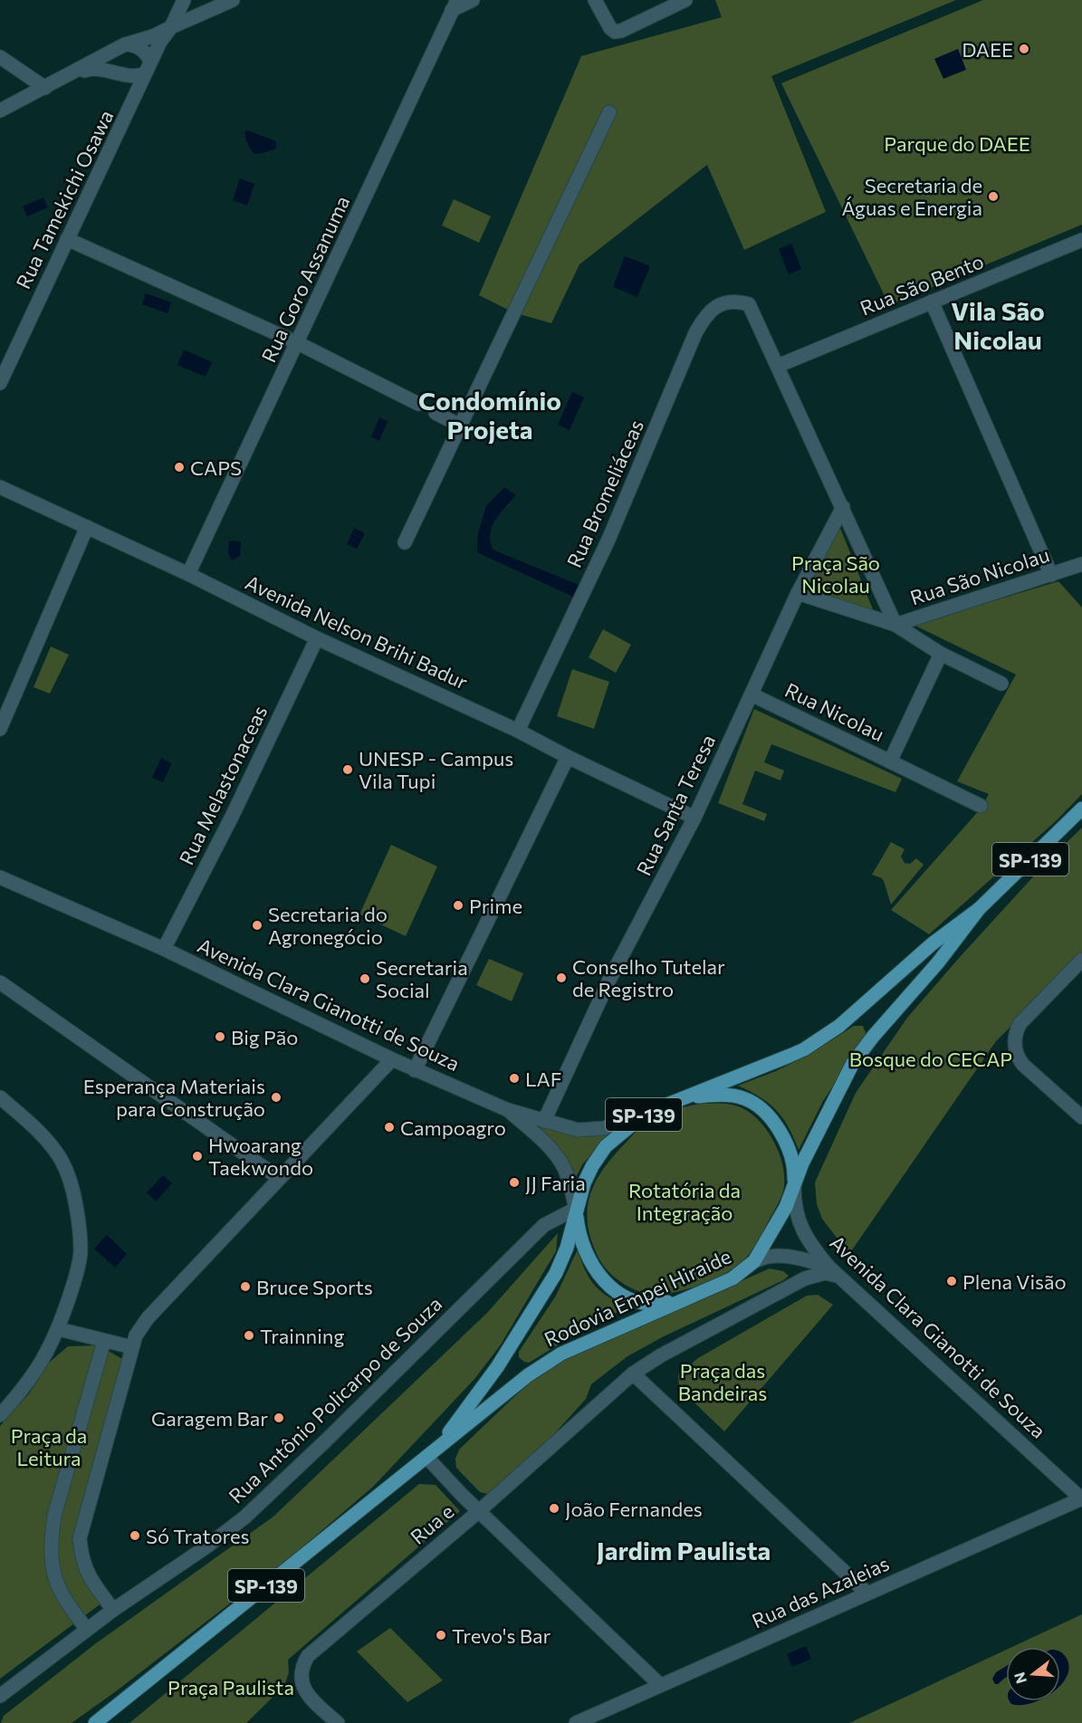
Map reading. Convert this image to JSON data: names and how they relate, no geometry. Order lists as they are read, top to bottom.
{
  "streets": {
    "main road": ["SP-139", "Rodovia Empei Hiraide"],
    "street": [
      "Rua Tamekichi Osawa",
      "Rua Goro Assanuma",
      "Rua São Bento",
      "Rua Bromeliáceas",
      "Rua São Nicolau",
      "Avenida Nelson Brihi Badur",
      "Rua Nicolau",
      "Rua Melastonaceas",
      "Rua Santa Teresa",
      "Avenida Clara Gianotti de Souza",
      "Rua Antônio Policarpo de Souza",
      "Rua e",
      "Rua das Azaleias"
    ]
  },
  "crossings": [
    ["Rua Goro Assanuma", "Avenida Nelson Brihi Badur"],
    ["Rua São Bento", "Rua Bromeliáceas"],
    ["Rua Bromeliáceas", "Avenida Nelson Brihi Badur"],
    ["Rua São Nicolau", "Rua Santa Teresa"],
    ["Avenida Nelson Brihi Badur", "Rua Melastonaceas"],
    ["Avenida Nelson Brihi Badur", "Rua Santa Teresa"],
    ["Rua Nicolau", "Rua Santa Teresa"],
    ["Rua Melastonaceas", "Avenida Clara Gianotti de Souza"],
    ["Rua Santa Teresa", "Avenida Clara Gianotti de Souza"],
    ["Avenida Clara Gianotti de Souza", "Rodovia Empei Hiraide"],
    ["Avenida Clara Gianotti de Souza", "Rua das Azaleias"],
    ["Rodovia Empei Hiraide", "Rua Antônio Policarpo de Souza"],
    ["Rua e", "Rua das Azaleias"]
  ],
  "districts": ["Vila São Nicolau", "Condomínio Projeta", "Jardim Paulista"],
  "parks": [
    "Parque do DAEE",
    "Praça São Nicolau",
    "Bosque do CECAP",
    "Rotatória da Integração",
    "Praça das Bandeiras",
    "Praça da Leitura",
    "Praça Paulista"
  ],
  "places": [
    "DAEE",
    "Secretaria de Águas e Energia",
    "CAPS",
    "UNESP - Campus Vila Tupi",
    "Prime",
    "Secretaria do Agronegócio",
    "Conselho Tutelar de Registro",
    "Secretaria Social",
    "Big Pão",
    "LAF",
    "Esperança Materiais para Construção",
    "Campoagro",
    "Hwoarang Taekwondo",
    "JJ Faria",
    "Plena Visão",
    "Bruce Sports",
    "Trainning",
    "Garagem Bar",
    "João Fernandes",
    "Só Tratores",
    "Trevo's Bar"
  ],
  "north": "left"
}
